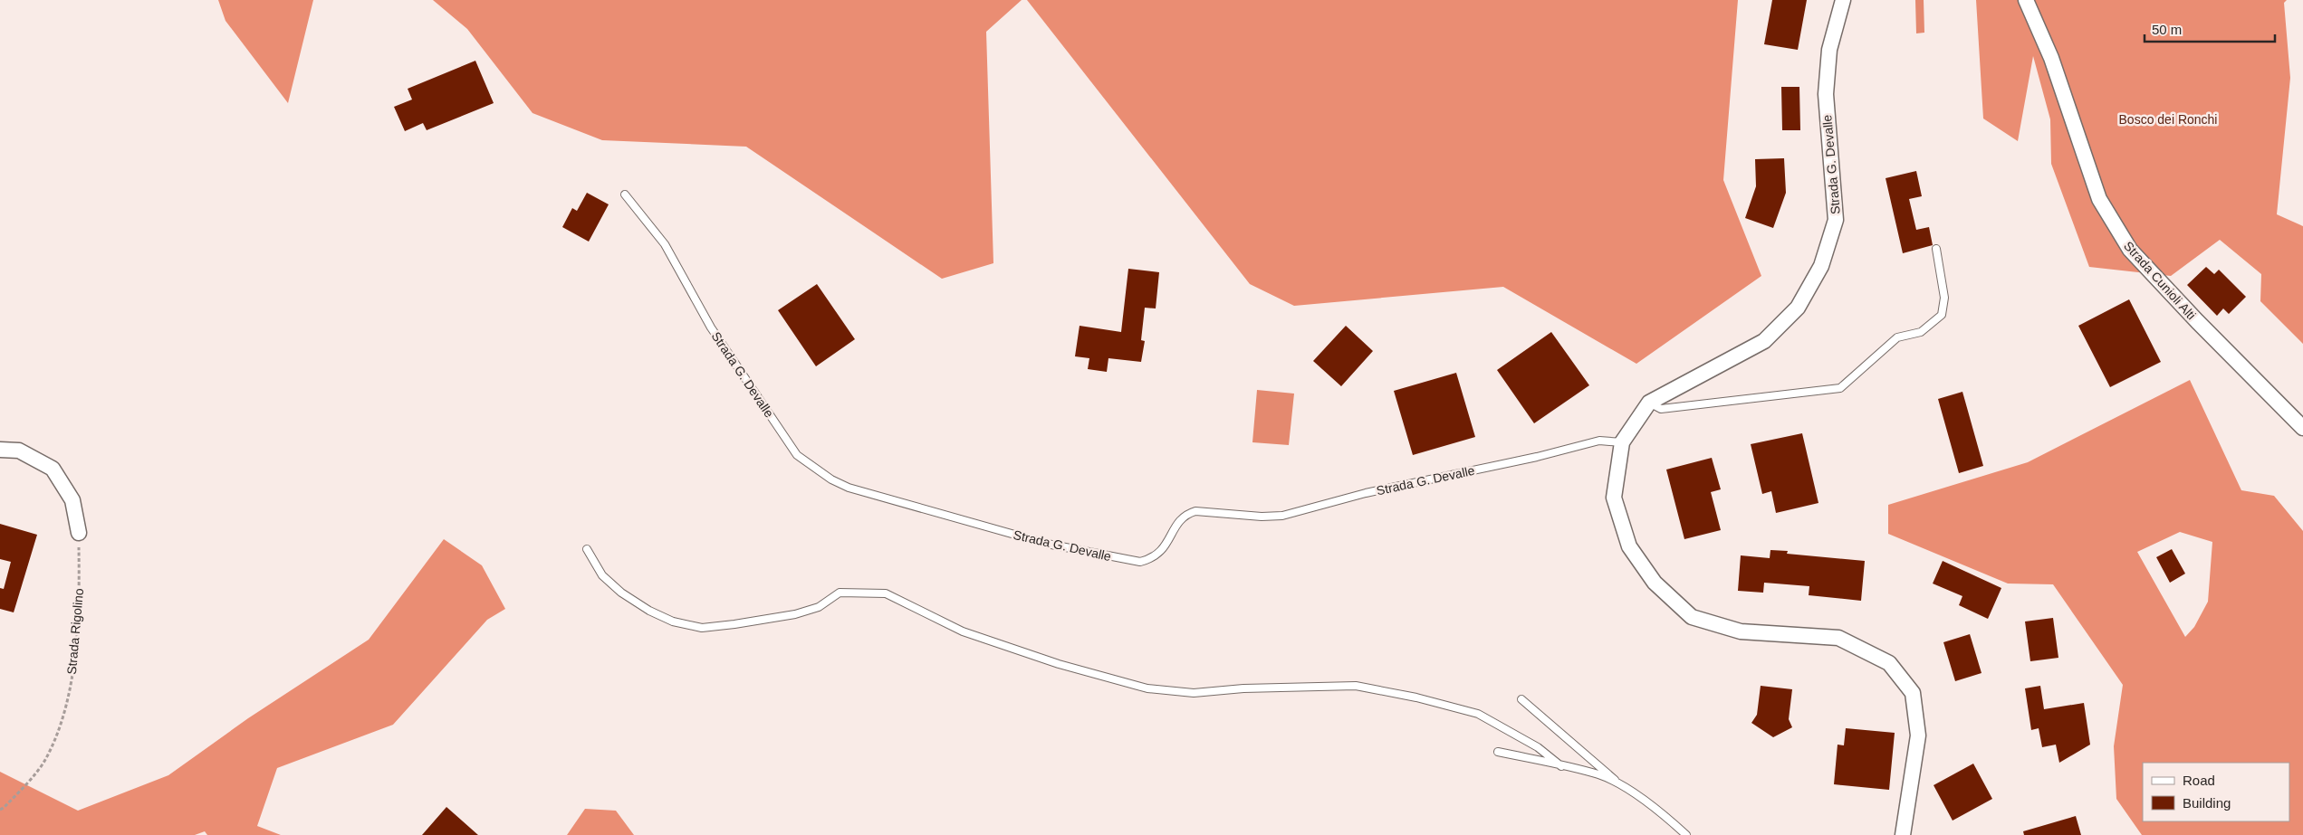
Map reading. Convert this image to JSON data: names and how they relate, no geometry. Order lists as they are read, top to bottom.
{
  "streets": {
    "street": ["Strada G. Devalle", "Strada Cunioli Alti"],
    "path": ["Strada Rigolino"]
  },
  "parks": ["Bosco dei Ronchi"],
  "legend": ["Road", "Building"],
  "scale_bar": "50 m"
}
